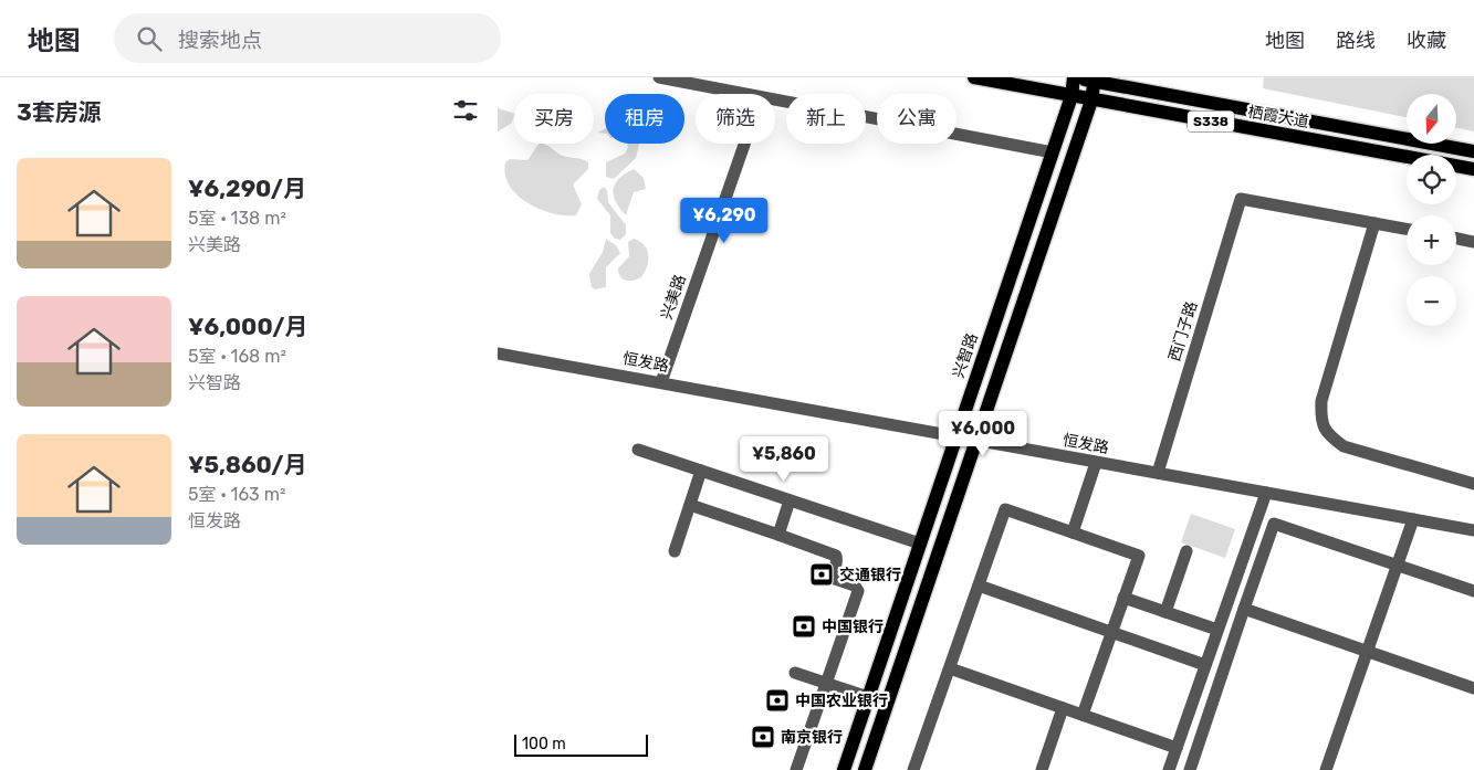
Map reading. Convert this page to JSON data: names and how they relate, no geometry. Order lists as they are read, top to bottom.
{
  "streets": {
    "main road": ["栖霞大道", "S338", "兴智路"],
    "street": ["兴美路", "西门子路", "恒发路"]
  },
  "crossings": [
    ["栖霞大道", "兴智路"],
    ["兴美路", "恒发路"],
    ["西门子路", "恒发路"],
    ["兴智路", "恒发路"]
  ],
  "places": {
    "bank": [
      "交通银行",
      "中国银行",
      "中国农业银行",
      "南京银行"
    ]
  },
  "scale_bar": "100 m",
  "north": "bottom",
  "page": {
    "header": "地图",
    "search": "搜索地点",
    "nav": ["地图", "路线", "收藏"],
    "heading": "3套房源",
    "map_buttons": ["+", "−"],
    "chip": [
      "买房",
      "租房",
      "筛选",
      "新上",
      "公寓"
    ],
    "list": [
      {
        "name": "¥6,290/月",
        "note": "5室 · 138 m² · 兴美路"
      },
      {
        "name": "¥6,000/月",
        "note": "5室 · 168 m² · 兴智路"
      },
      {
        "name": "¥5,860/月",
        "note": "5室 · 163 m² · 恒发路"
      }
    ],
    "price": ["¥6,290", "¥6,000", "¥5,860"],
    "scale": "100 m"
  }
}
